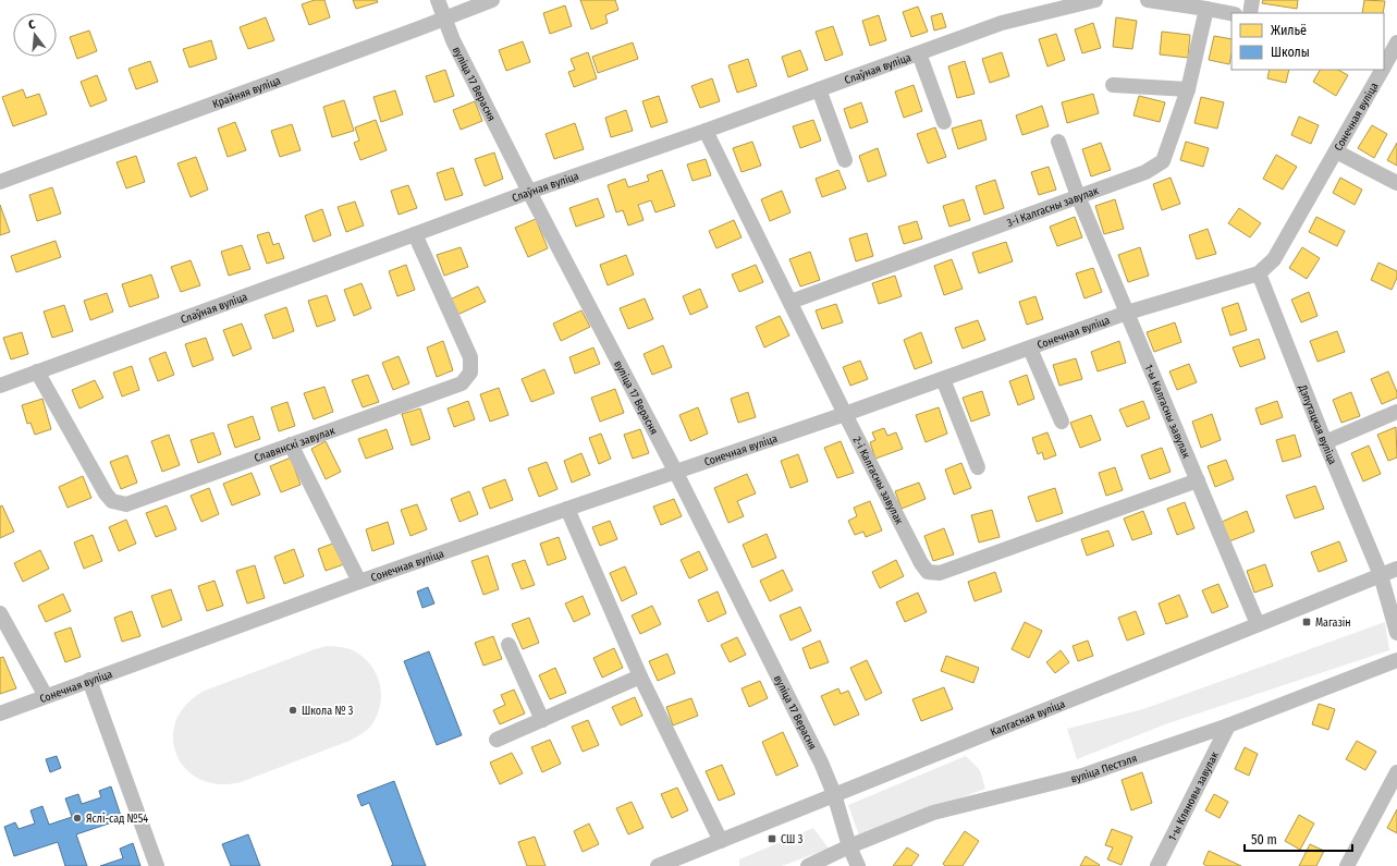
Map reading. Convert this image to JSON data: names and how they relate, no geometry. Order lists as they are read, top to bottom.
{
  "streets": {
    "street": [
      "Слаўная вуліца",
      "вуліца 17 Верасня",
      "Крайняя вуліца",
      "Сонечная вуліца",
      "3-і Калгасны завулак",
      "1-ы Калгасны завулак",
      "Дэпутацкая вуліца",
      "Славянскі завулак",
      "2-і Калгасны завулак",
      "Калгасная вуліца",
      "вуліца Пестэля",
      "1-ы Кляновы завулак"
    ]
  },
  "crossings": [
    ["Слаўная вуліца", "вуліца 17 Верасня"],
    ["Слаўная вуліца", "Славянскі завулак"],
    ["Слаўная вуліца", "2-і Калгасны завулак"],
    ["вуліца 17 Верасня", "Крайняя вуліца"],
    ["вуліца 17 Верасня", "Сонечная вуліца"],
    ["вуліца 17 Верасня", "Калгасная вуліца"],
    ["вуліца 17 Верасня", "вуліца Пестэля"],
    ["Сонечная вуліца", "1-ы Калгасны завулак"],
    ["Сонечная вуліца", "Дэпутацкая вуліца"],
    ["Сонечная вуліца", "2-і Калгасны завулак"],
    ["3-і Калгасны завулак", "1-ы Калгасны завулак"],
    ["3-і Калгасны завулак", "2-і Калгасны завулак"],
    ["1-ы Калгасны завулак", "2-і Калгасны завулак"],
    ["1-ы Калгасны завулак", "Калгасная вуліца"],
    ["Дэпутацкая вуліца", "Калгасная вуліца"],
    ["вуліца Пестэля", "1-ы Кляновы завулак"]
  ],
  "places": {
    "transit": ["Магазін", "СШ 3"],
    "other": ["Школа № 3", "Яслі-сад №54"]
  },
  "legend": ["Жильё", "Школы"],
  "scale_bar": "50 m",
  "north": "top"
}
